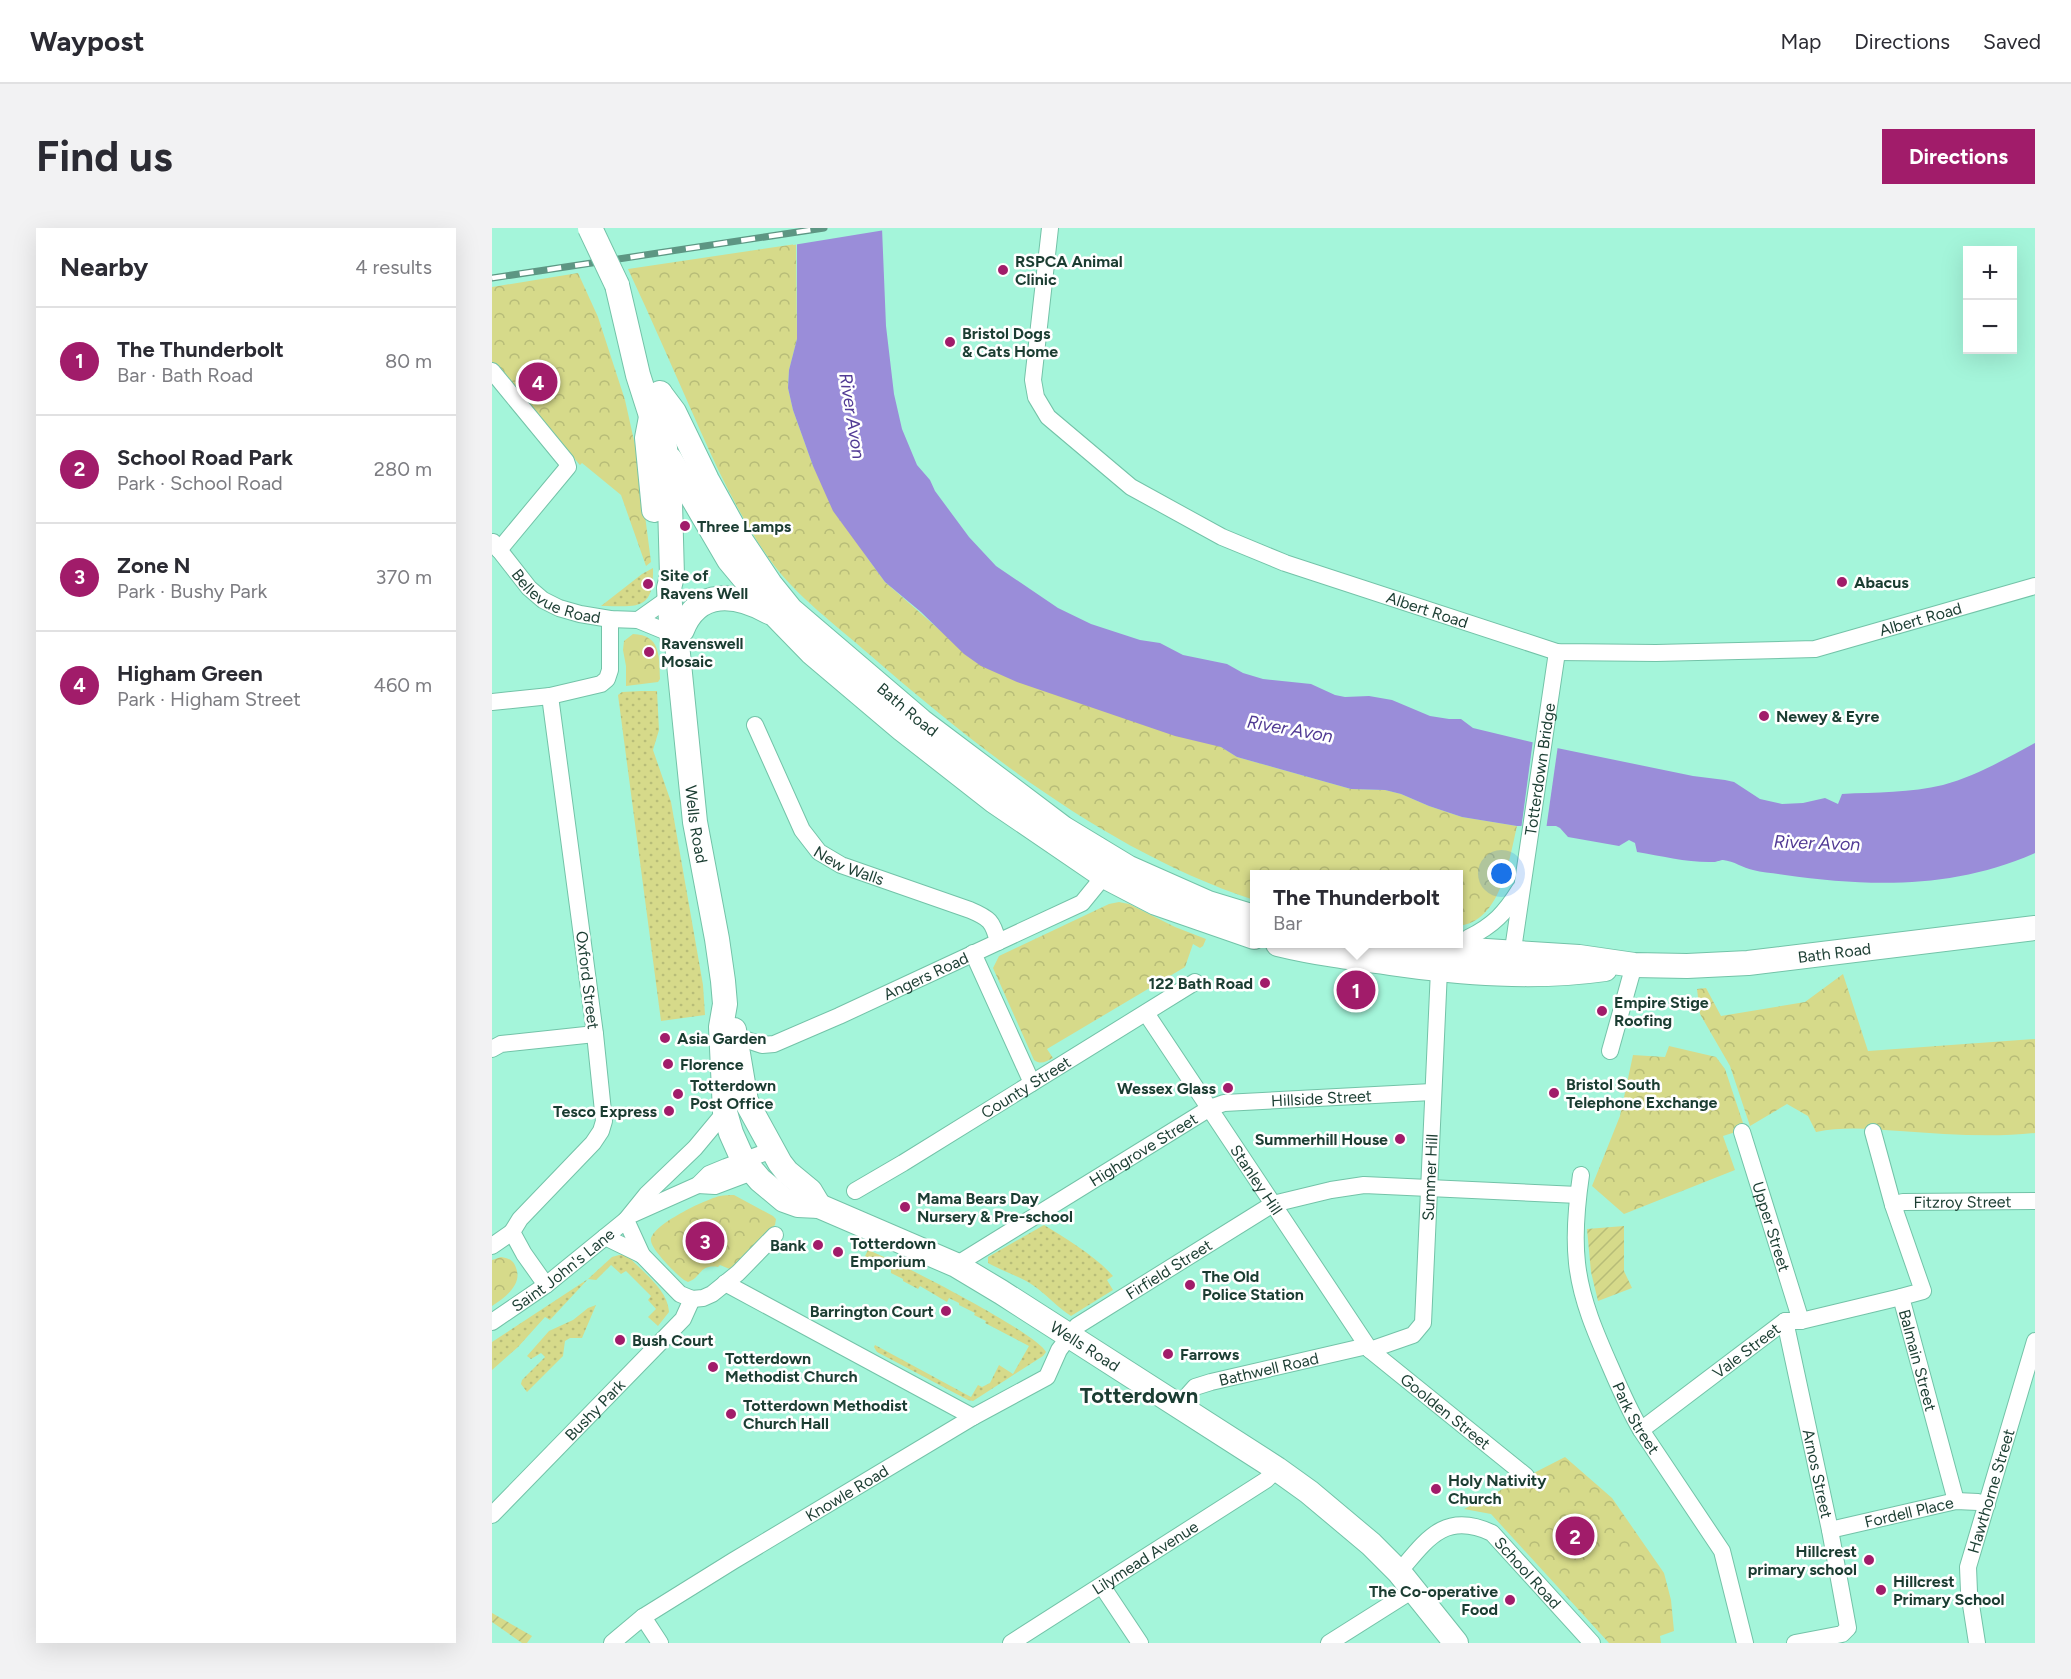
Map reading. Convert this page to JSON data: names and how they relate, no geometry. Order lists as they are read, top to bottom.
{
  "streets": {
    "highway": ["Bath Road", "Wells Road"],
    "street": [
      "Bellevue Road",
      "Albert Road",
      "Totterdown Bridge",
      "New Walls",
      "Angers Road",
      "Oxford Street",
      "County Street",
      "Hillside Street",
      "Highgrove Street",
      "Summer Hill",
      "Stanley Hill",
      "Fitzroy Street",
      "Upper Street",
      "Firfield Street",
      "Saint John's Lane",
      "Vale Street",
      "Balmain Street",
      "Bathwell Road",
      "Bushy Park",
      "Goolden Street",
      "Park Street",
      "Arnos Street",
      "Hawthorne Street",
      "Knowle Road",
      "Fordell Place",
      "Lilymead Avenue",
      "School Road"
    ]
  },
  "crossings": [
    ["Bellevue Road", "Wells Road"],
    ["Albert Road", "Totterdown Bridge"],
    ["Bath Road", "Totterdown Bridge"],
    ["Bath Road", "Wells Road"],
    ["Bath Road", "Angers Road"],
    ["Bath Road", "Summer Hill"],
    ["Wells Road", "Angers Road"],
    ["Wells Road", "Highgrove Street"],
    ["Wells Road", "Firfield Street"],
    ["Wells Road", "Saint John's Lane"],
    ["Wells Road", "Bathwell Road"],
    ["Wells Road", "Knowle Road"],
    ["Wells Road", "Lilymead Avenue"],
    ["Wells Road", "School Road"],
    ["New Walls", "Angers Road"],
    ["County Street", "Stanley Hill"],
    ["Hillside Street", "Highgrove Street"],
    ["Hillside Street", "Summer Hill"],
    ["Hillside Street", "Stanley Hill"],
    ["Highgrove Street", "Stanley Hill"],
    ["Summer Hill", "Stanley Hill"],
    ["Summer Hill", "Firfield Street"],
    ["Summer Hill", "Bathwell Road"],
    ["Summer Hill", "Goolden Street"],
    ["Stanley Hill", "Firfield Street"],
    ["Stanley Hill", "Bathwell Road"],
    ["Stanley Hill", "Goolden Street"],
    ["Fitzroy Street", "Balmain Street"],
    ["Upper Street", "Vale Street"],
    ["Upper Street", "Arnos Street"],
    ["Firfield Street", "Park Street"],
    ["Firfield Street", "Knowle Road"],
    ["Vale Street", "Balmain Street"],
    ["Vale Street", "Park Street"],
    ["Vale Street", "Arnos Street"],
    ["Balmain Street", "Fordell Place"],
    ["Bathwell Road", "Goolden Street"],
    ["Arnos Street", "Fordell Place"],
    ["Hawthorne Street", "Fordell Place"]
  ],
  "districts": ["Totterdown"],
  "water": ["River Avon"],
  "places": [
    "RSPCA Animal Clinic",
    "Bristol Dogs & Cats Home",
    "Three Lamps",
    "Abacus",
    "Site of Ravens Well",
    "Ravenswell Mosaic",
    "Newey & Eyre",
    "122 Bath Road",
    "Empire Stige Roofing",
    "Asia Garden",
    "Florence",
    "Wessex Glass",
    "Bristol South Telephone Exchange",
    "Totterdown Post Office",
    "Tesco Express",
    "Summerhill House",
    "Mama Bears Day Nursery & Pre-school",
    "Bank",
    "Totterdown Emporium",
    "The Old Police Station",
    "Barrington Court",
    "Bush Court",
    "Farrows",
    "Totterdown Methodist Church",
    "Totterdown Methodist Church Hall",
    "Holy Nativity Church",
    "Hillcrest primary school",
    "Hillcrest Primary School",
    "The Co-operative Food"
  ],
  "page": {
    "header": "Waypost",
    "nav": ["Map", "Directions", "Saved"],
    "buttons": "Directions",
    "title": "Find us",
    "heading": ["Nearby", "4 results"],
    "map_buttons": ["+", "−"],
    "list": [
      {
        "mark": "1",
        "name": "The Thunderbolt",
        "note": "Bar · Bath Road",
        "value": "80 m"
      },
      {
        "mark": "2",
        "name": "School Road Park",
        "note": "Park · School Road",
        "value": "280 m"
      },
      {
        "mark": "3",
        "name": "Zone N",
        "note": "Park · Bushy Park",
        "value": "370 m"
      },
      {
        "mark": "4",
        "name": "Higham Green",
        "note": "Park · Higham Street",
        "value": "460 m"
      }
    ],
    "pins": [
      "4",
      "1",
      "3",
      "2"
    ],
    "popup": ["The Thunderbolt", "Bar"]
  }
}
